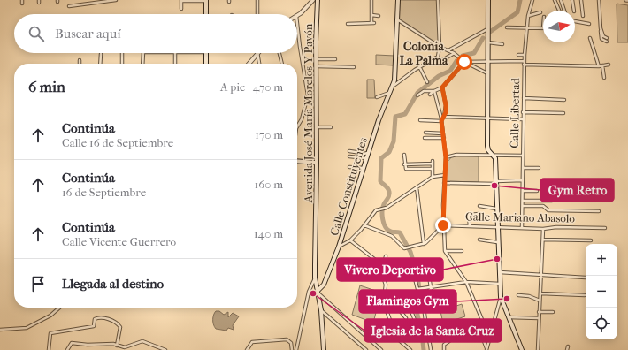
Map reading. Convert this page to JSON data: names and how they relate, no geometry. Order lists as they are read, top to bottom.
{
  "streets": {
    "main road": ["Avenida José María Morelos Y Pavón", "Calle Constituyentes"],
    "street": ["Calle Libertad", "Calle Mariano Abasolo"]
  },
  "crossings": [
    ["Avenida José María Morelos Y Pavón", "Calle Constituyentes"],
    ["Calle Libertad", "Calle Mariano Abasolo"]
  ],
  "districts": ["Colonia La Palma"],
  "places": [
    "Gym Retro",
    "Vivero Deportivo",
    "Iglesia de la Santa Cruz",
    "Flamingos Gym"
  ],
  "north": "right",
  "page": {
    "search": "Buscar aquí",
    "heading": ["6 min", "A pie · 470 m"],
    "list": [
      ["Continúa", "Calle 16 de Septiembre", "170 m"],
      ["Continúa", "16 de Septiembre", "160 m"],
      ["Continúa", "Calle Vicente Guerrero", "140 m"],
      "Llegada al destino"
    ],
    "map_buttons": ["+", "−"]
  }
}
